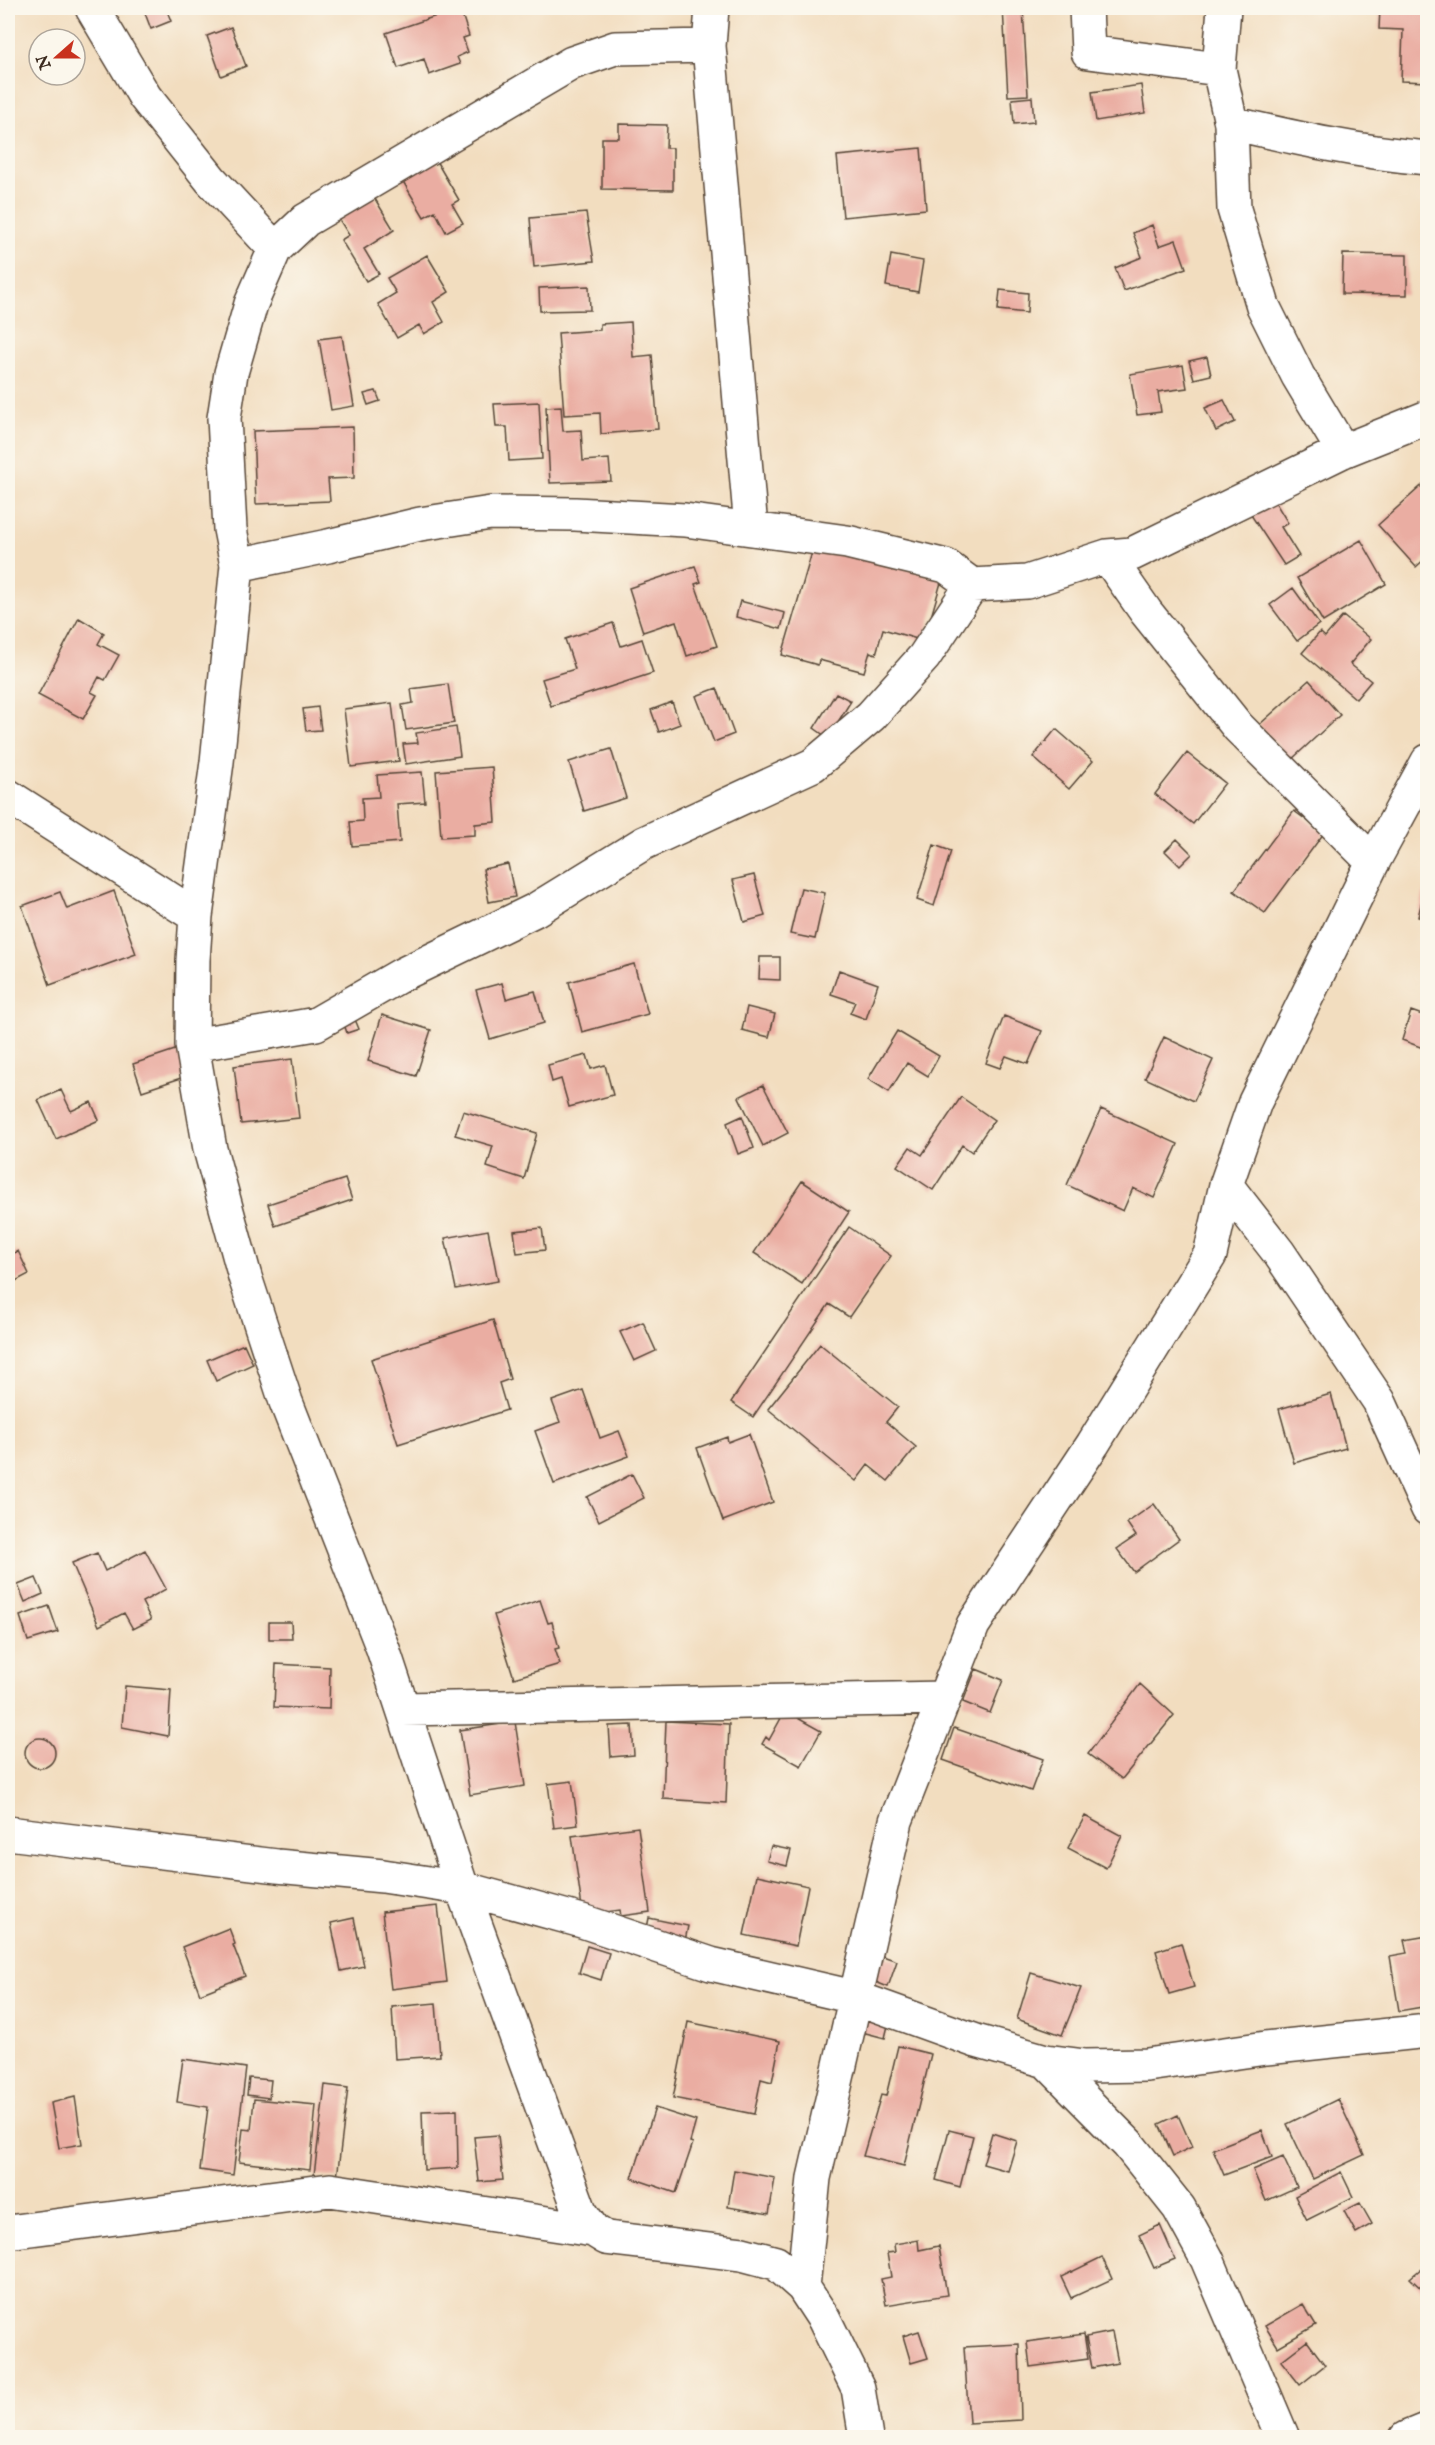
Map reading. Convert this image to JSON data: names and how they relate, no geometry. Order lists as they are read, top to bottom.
{
  "north": "left"
}
